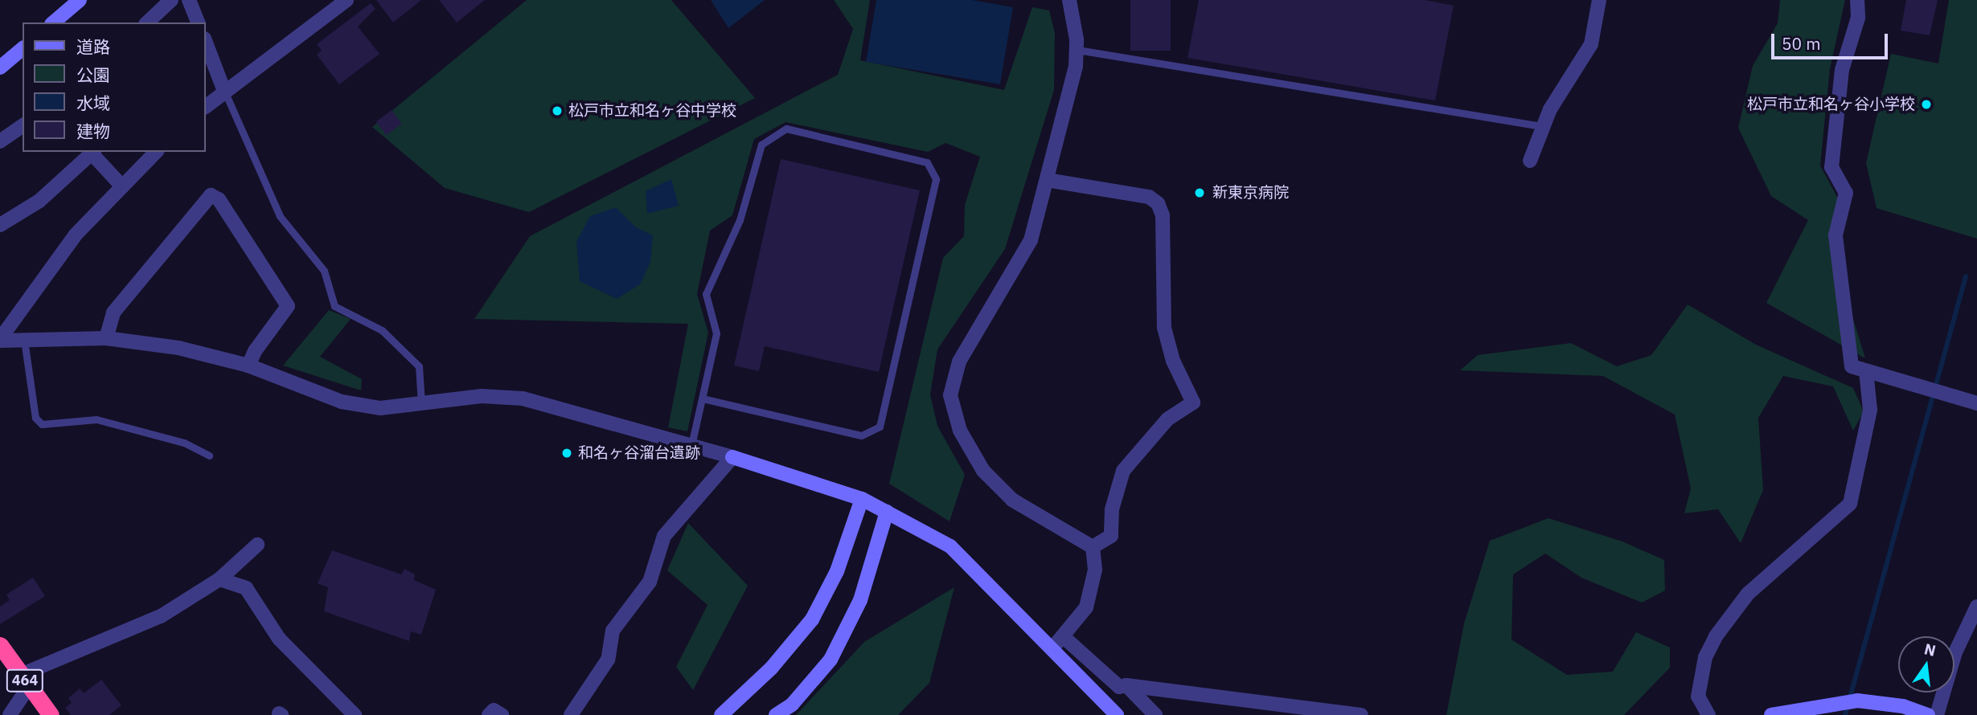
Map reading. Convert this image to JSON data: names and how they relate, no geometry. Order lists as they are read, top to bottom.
{
  "streets": {
    "highway": ["464"]
  },
  "places": [
    "松戸市立和名ヶ谷小学校",
    "松戸市立和名ヶ谷中学校",
    "新東京病院",
    "和名ヶ谷溜台遺跡"
  ],
  "legend": [
    "道路",
    "公園",
    "水域",
    "建物"
  ],
  "scale_bar": "50 m",
  "north": "top"
}
